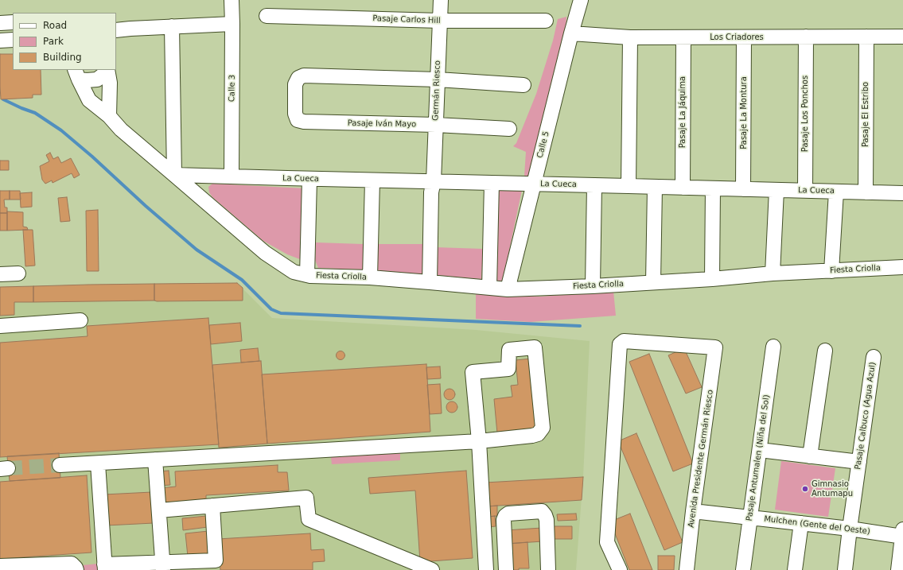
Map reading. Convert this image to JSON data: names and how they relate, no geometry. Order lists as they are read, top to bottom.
{
  "streets": {
    "street": [
      "Pasaje Carlos Hill",
      "Los Criadores",
      "Calle 3",
      "Germán Riesco",
      "Pasaje La Jáquima",
      "Pasaje La Montura",
      "Pasaje Los Ponchos",
      "Pasaje El Estribo",
      "Pasaje Iván Mayo",
      "Calle 5",
      "La Cueca",
      "Fiesta Criolla",
      "Pasaje Calbuco (Agua Azul)",
      "Pasaje Antumalen (Niña del Sol)",
      "Avenida Presidente Germán Riesco",
      "Mulchen (Gente del Oeste)"
    ]
  },
  "crossings": [
    ["Pasaje Carlos Hill", "Germán Riesco"],
    ["Los Criadores", "Pasaje La Jáquima"],
    ["Los Criadores", "Pasaje La Montura"],
    ["Los Criadores", "Pasaje Los Ponchos"],
    ["Los Criadores", "Pasaje El Estribo"],
    ["Los Criadores", "Calle 5"],
    ["Calle 3", "La Cueca"],
    ["Germán Riesco", "Pasaje Iván Mayo"],
    ["Germán Riesco", "La Cueca"],
    ["Germán Riesco", "Fiesta Criolla"],
    ["Pasaje La Jáquima", "La Cueca"],
    ["Pasaje La Montura", "La Cueca"],
    ["Pasaje Los Ponchos", "La Cueca"],
    ["Pasaje El Estribo", "La Cueca"],
    ["Calle 5", "La Cueca"],
    ["Calle 5", "Fiesta Criolla"],
    ["Pasaje Calbuco (Agua Azul)", "Mulchen (Gente del Oeste)"],
    ["Pasaje Antumalen (Niña del Sol)", "Mulchen (Gente del Oeste)"],
    ["Avenida Presidente Germán Riesco", "Mulchen (Gente del Oeste)"]
  ],
  "places": ["Gimnasio Antumapu"],
  "legend": ["Road", "Park", "Building"]
}
